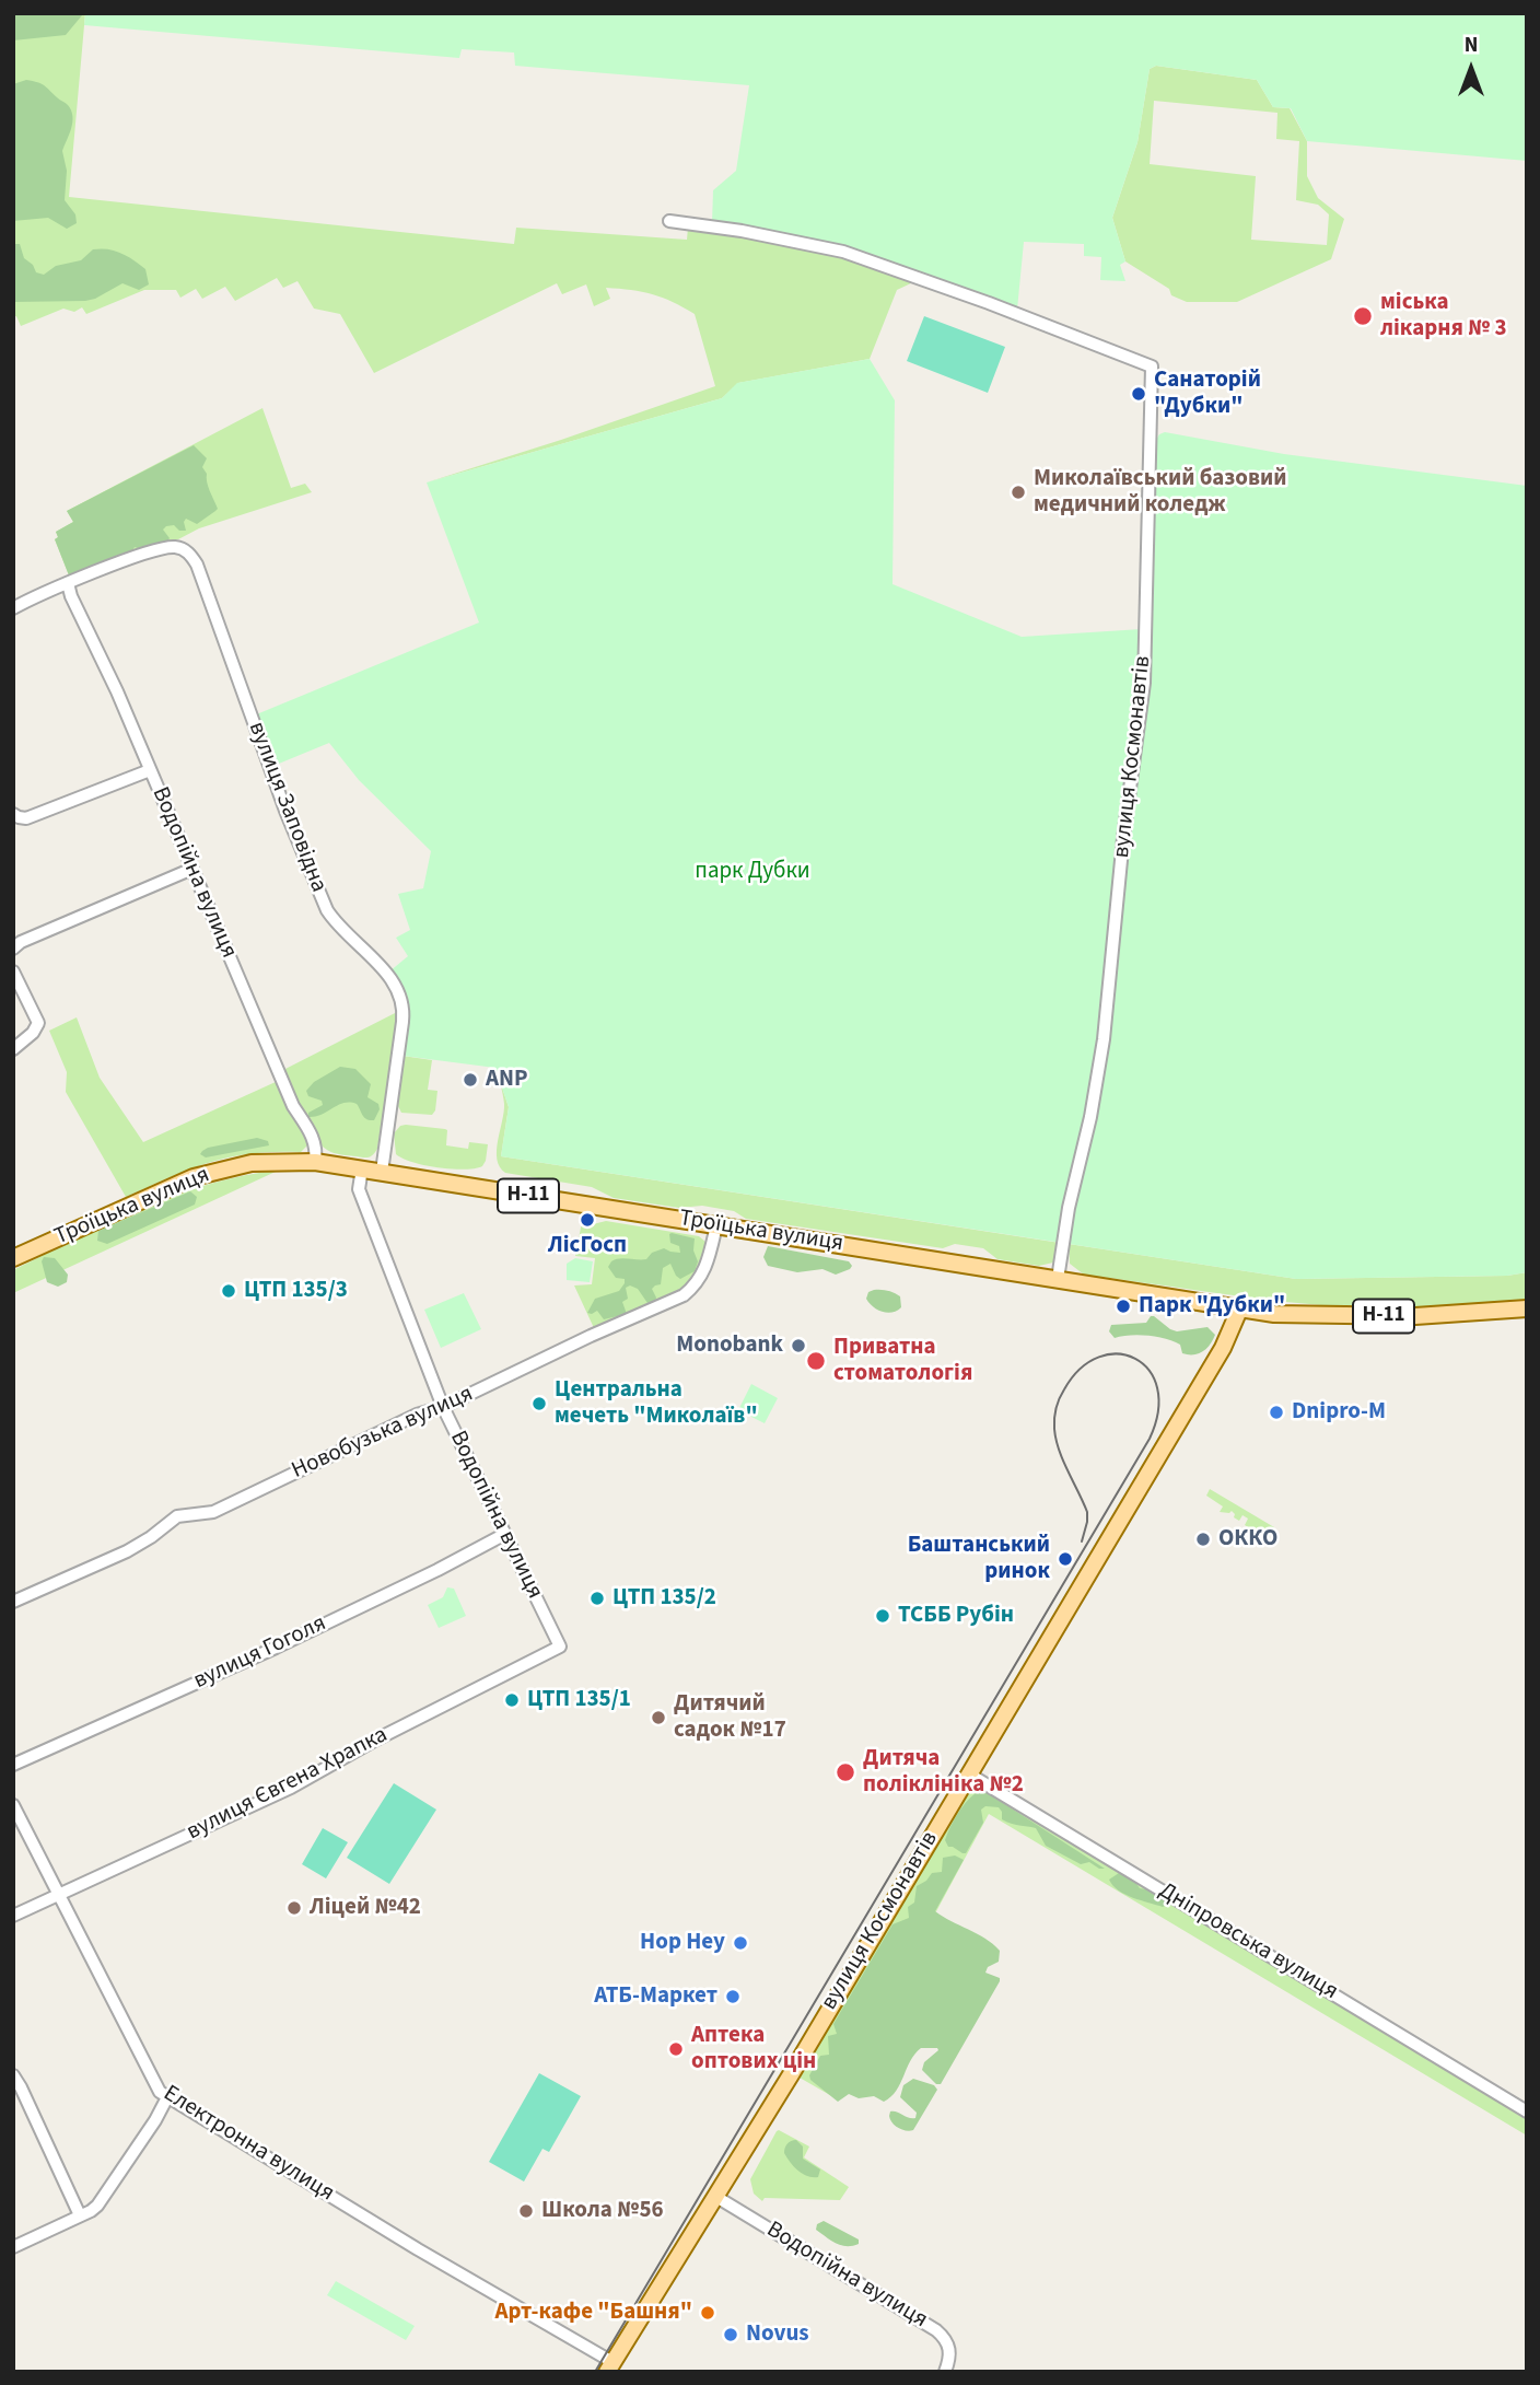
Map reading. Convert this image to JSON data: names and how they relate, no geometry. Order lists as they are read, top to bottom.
{
  "streets": {
    "main road": ["вулиця Космонавтів", "Н-11", "Троїцька вулиця"],
    "street": [
      "вулиця Заповідна",
      "Водопійна вулиця",
      "Новобузька вулиця",
      "вулиця Гоголя",
      "вулиця Євгена Храпка",
      "Дніпровська вулиця",
      "Електронна вулиця"
    ]
  },
  "crossings": [
    ["вулиця Космонавтів", "Водопійна вулиця"],
    ["вулиця Космонавтів", "Троїцька вулиця"],
    ["вулиця Космонавтів", "Дніпровська вулиця"],
    ["вулиця Космонавтів", "Електронна вулиця"],
    ["вулиця Заповідна", "Водопійна вулиця"],
    ["вулиця Заповідна", "Троїцька вулиця"],
    ["Водопійна вулиця", "Троїцька вулиця"],
    ["Водопійна вулиця", "Новобузька вулиця"],
    ["Водопійна вулиця", "вулиця Гоголя"],
    ["Водопійна вулиця", "вулиця Євгена Храпка"],
    ["Троїцька вулиця", "Новобузька вулиця"],
    ["вулиця Євгена Храпка", "Електронна вулиця"]
  ],
  "parks": ["парк Дубки"],
  "places": [
    "міська лікарня № 3",
    "Санаторій \"Дубки\"",
    "Миколаївський базовий медичний коледж",
    "ANP",
    "ЛісГосп",
    "ЦТП 135/3",
    "Парк \"Дубки\"",
    "Monobank",
    "Приватна стоматологія",
    "Центральна мечеть \"Миколаїв\"",
    "Dnipro-M",
    "ОККО",
    "Баштанський ринок",
    "ЦТП 135/2",
    "ТСББ Рубін",
    "ЦТП 135/1",
    "Дитячий садок №17",
    "Дитяча поліклініка №2",
    "Ліцей №42",
    "Hop Hey",
    "АТБ-Маркет",
    "Аптека оптових цін",
    "Школа №56",
    "Арт-кафе \"Башня\"",
    "Novus"
  ],
  "north": "top"
}
